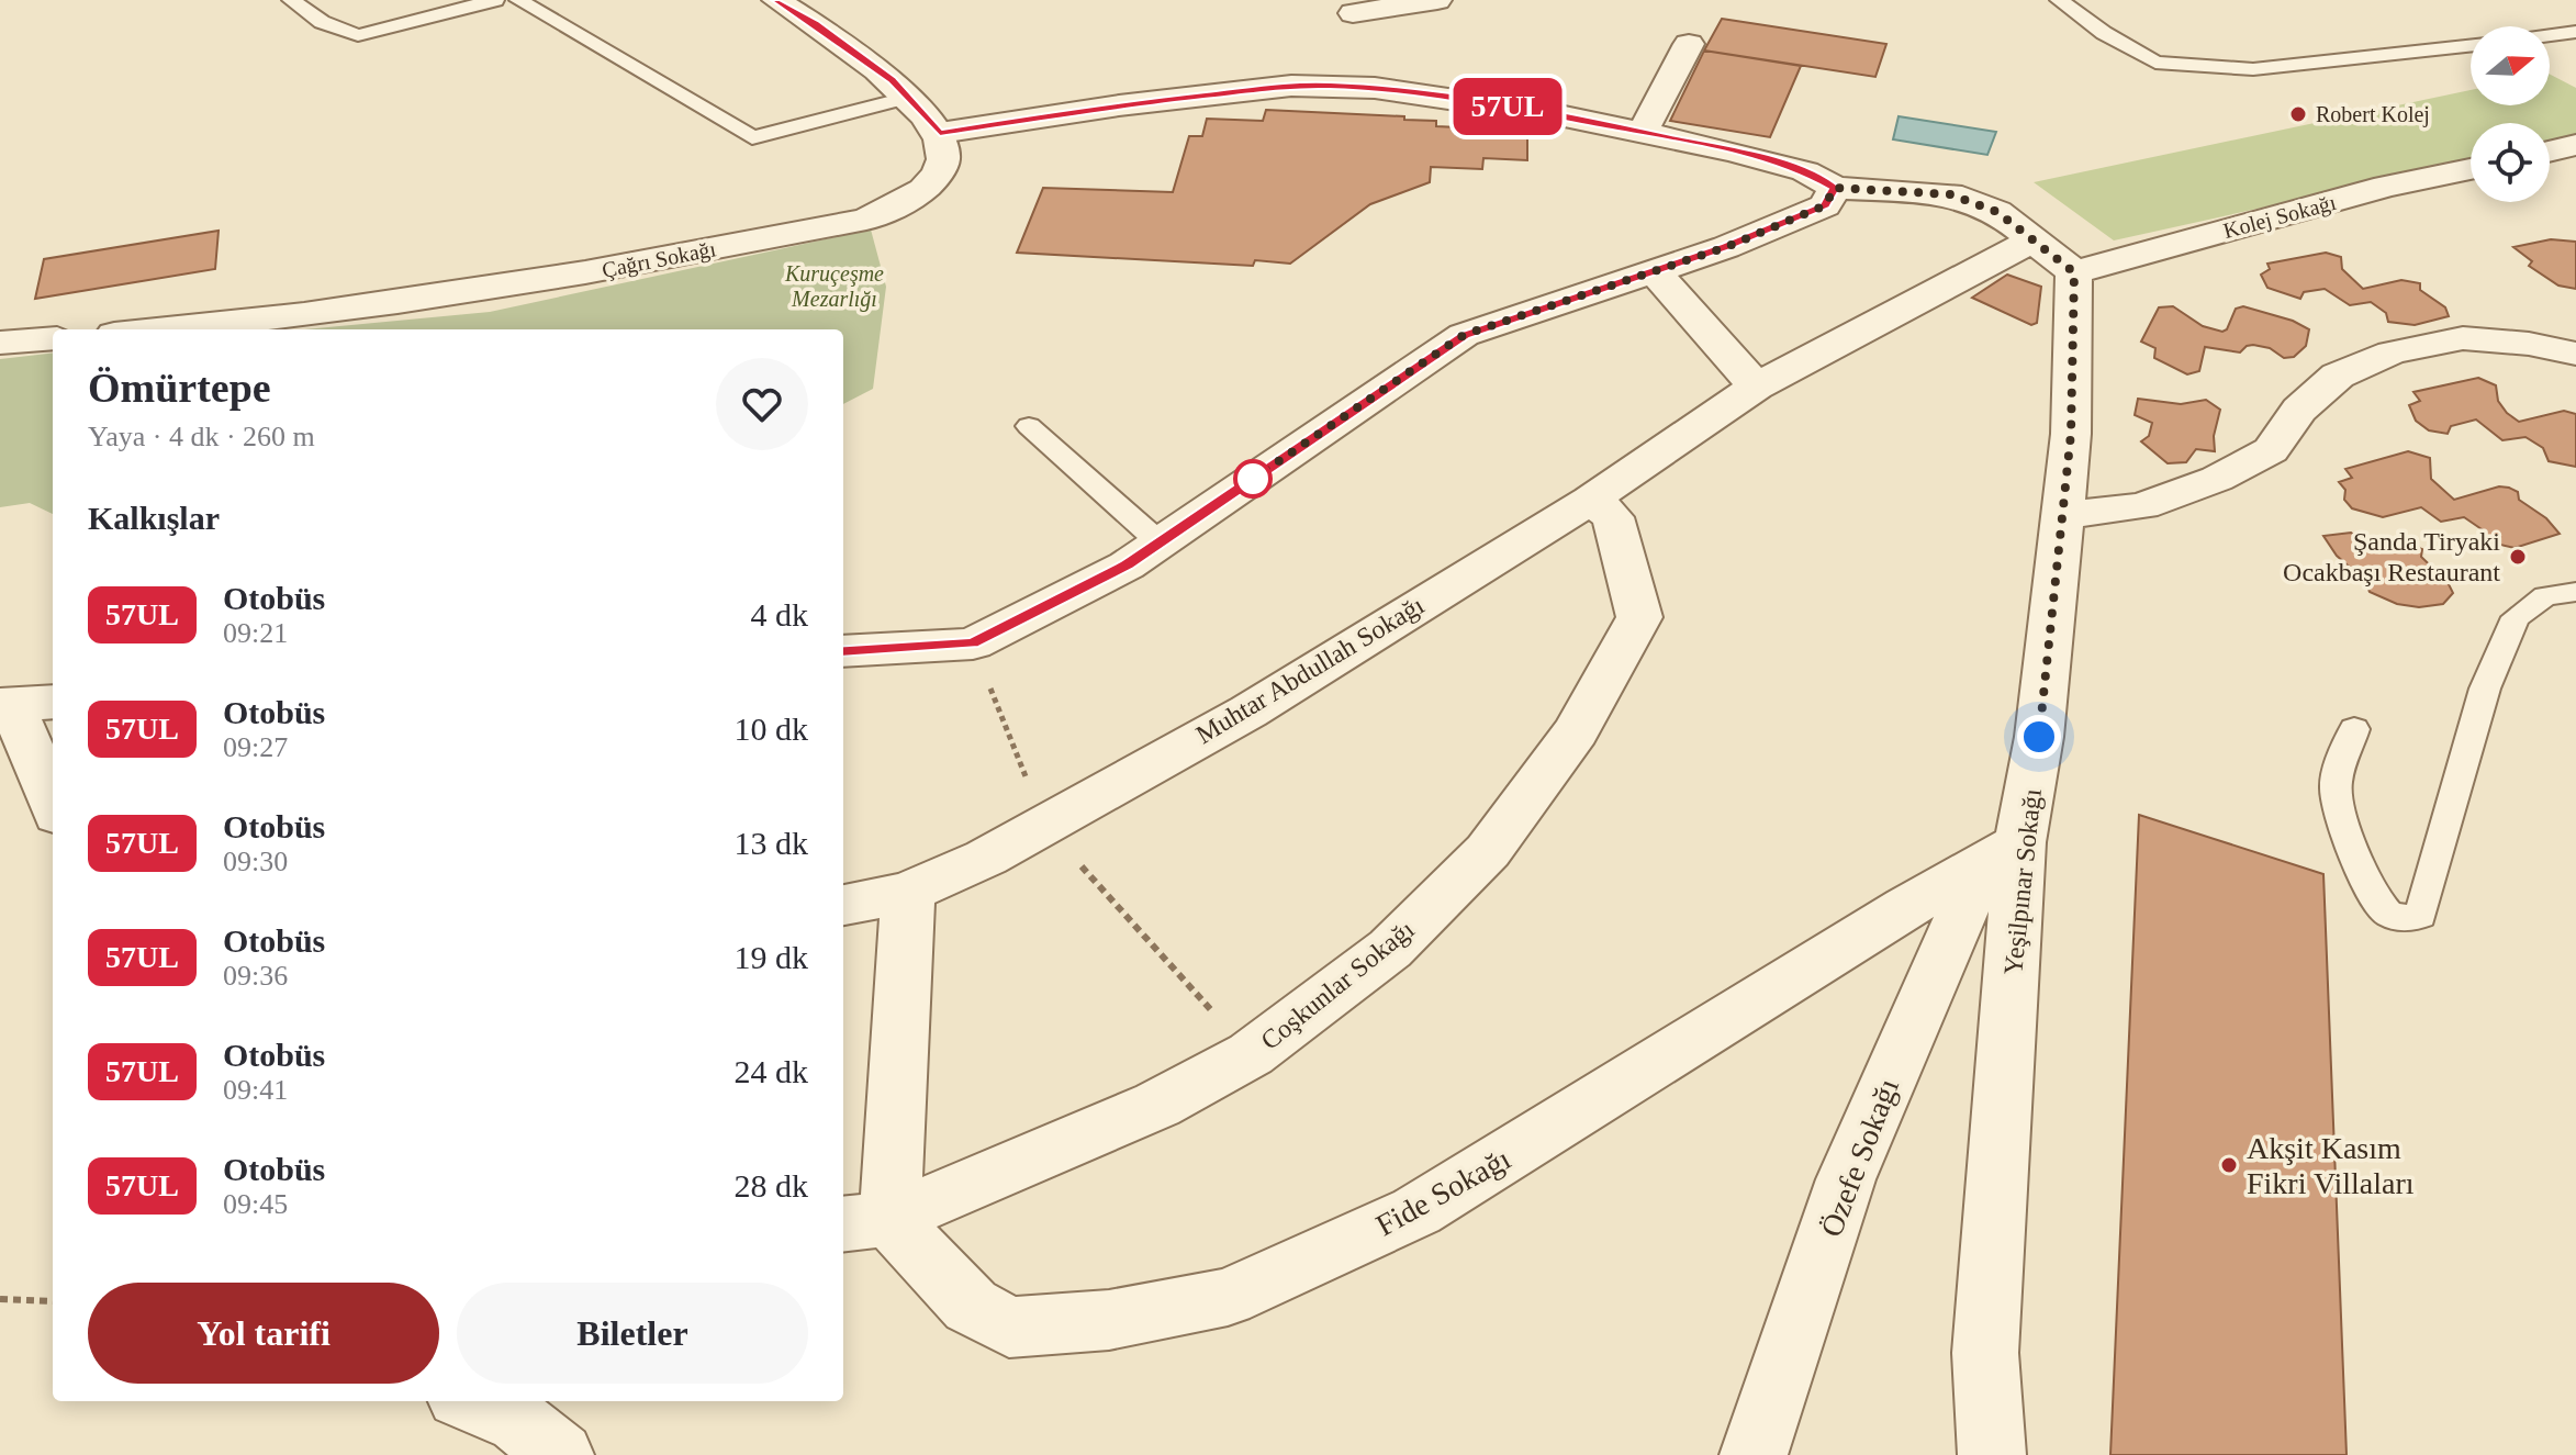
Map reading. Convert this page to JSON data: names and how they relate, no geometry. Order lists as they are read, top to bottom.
{
  "streets": {
    "street": [
      "Kolej Sokağı",
      "Çağrı Sokağı",
      "Muhtar Abdullah Sokağı",
      "Yeşilpınar Sokağı",
      "Coşkunlar Sokağı",
      "Özefe Sokağı",
      "Fide Sokağı"
    ]
  },
  "crossings": [
    ["Kolej Sokağı", "Yeşilpınar Sokağı"],
    ["Muhtar Abdullah Sokağı", "Coşkunlar Sokağı"],
    ["Yeşilpınar Sokağı", "Özefe Sokağı"],
    ["Yeşilpınar Sokağı", "Fide Sokağı"],
    ["Coşkunlar Sokağı", "Fide Sokağı"],
    ["Özefe Sokağı", "Fide Sokağı"]
  ],
  "parks": ["Kuruçeşme Mezarlığı"],
  "places": ["Robert Kolej", "Şanda Tiryaki Ocakbaşı Restaurant", "Akşit Kasım Fikri Villaları"],
  "lines": ["bus line 57UL"],
  "north": "right",
  "page": {
    "on_map": "57UL",
    "heading": [
      ["Ömürtepe", "Yaya · 4 dk · 260 m"],
      "Kalkışlar"
    ],
    "list": [
      {
        "mark": "57UL",
        "name": "Otobüs",
        "note": "09:21",
        "value": "4 dk"
      },
      {
        "mark": "57UL",
        "name": "Otobüs",
        "note": "09:27",
        "value": "10 dk"
      },
      {
        "mark": "57UL",
        "name": "Otobüs",
        "note": "09:30",
        "value": "13 dk"
      },
      {
        "mark": "57UL",
        "name": "Otobüs",
        "note": "09:36",
        "value": "19 dk"
      },
      {
        "mark": "57UL",
        "name": "Otobüs",
        "note": "09:41",
        "value": "24 dk"
      },
      {
        "mark": "57UL",
        "name": "Otobüs",
        "note": "09:45",
        "value": "28 dk"
      }
    ],
    "buttons": ["Yol tarifi", "Biletler"]
  }
}
